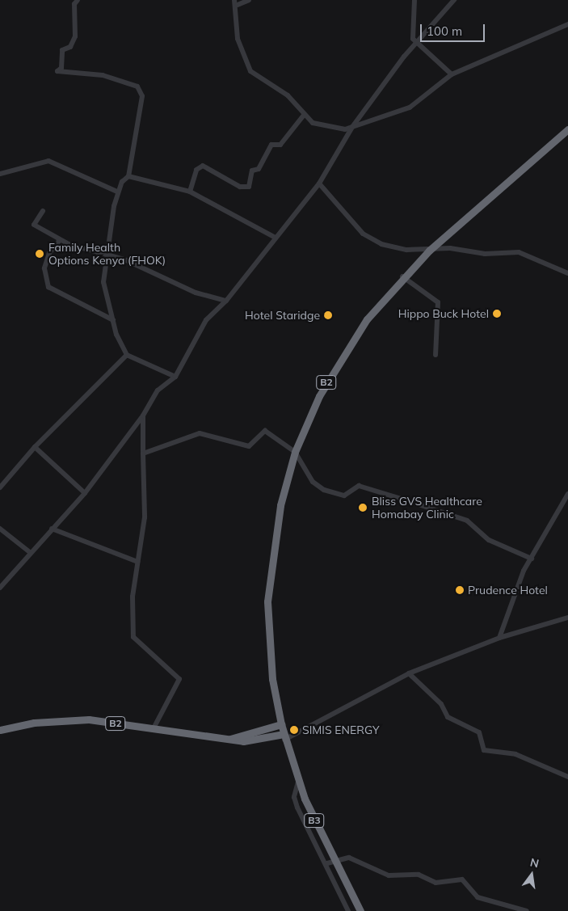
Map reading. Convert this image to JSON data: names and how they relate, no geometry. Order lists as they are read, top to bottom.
{
  "streets": {
    "highway": ["B2", "B3"]
  },
  "crossings": [
    ["B2", "B3"]
  ],
  "places": [
    "Family Health Options Kenya (FHOK)",
    "Hippo Buck Hotel",
    "Hotel Staridge",
    "Bliss GVS Healthcare Homabay Clinic",
    "Prudence Hotel",
    "SIMIS ENERGY"
  ],
  "scale_bar": "100 m",
  "north": "top"
}
